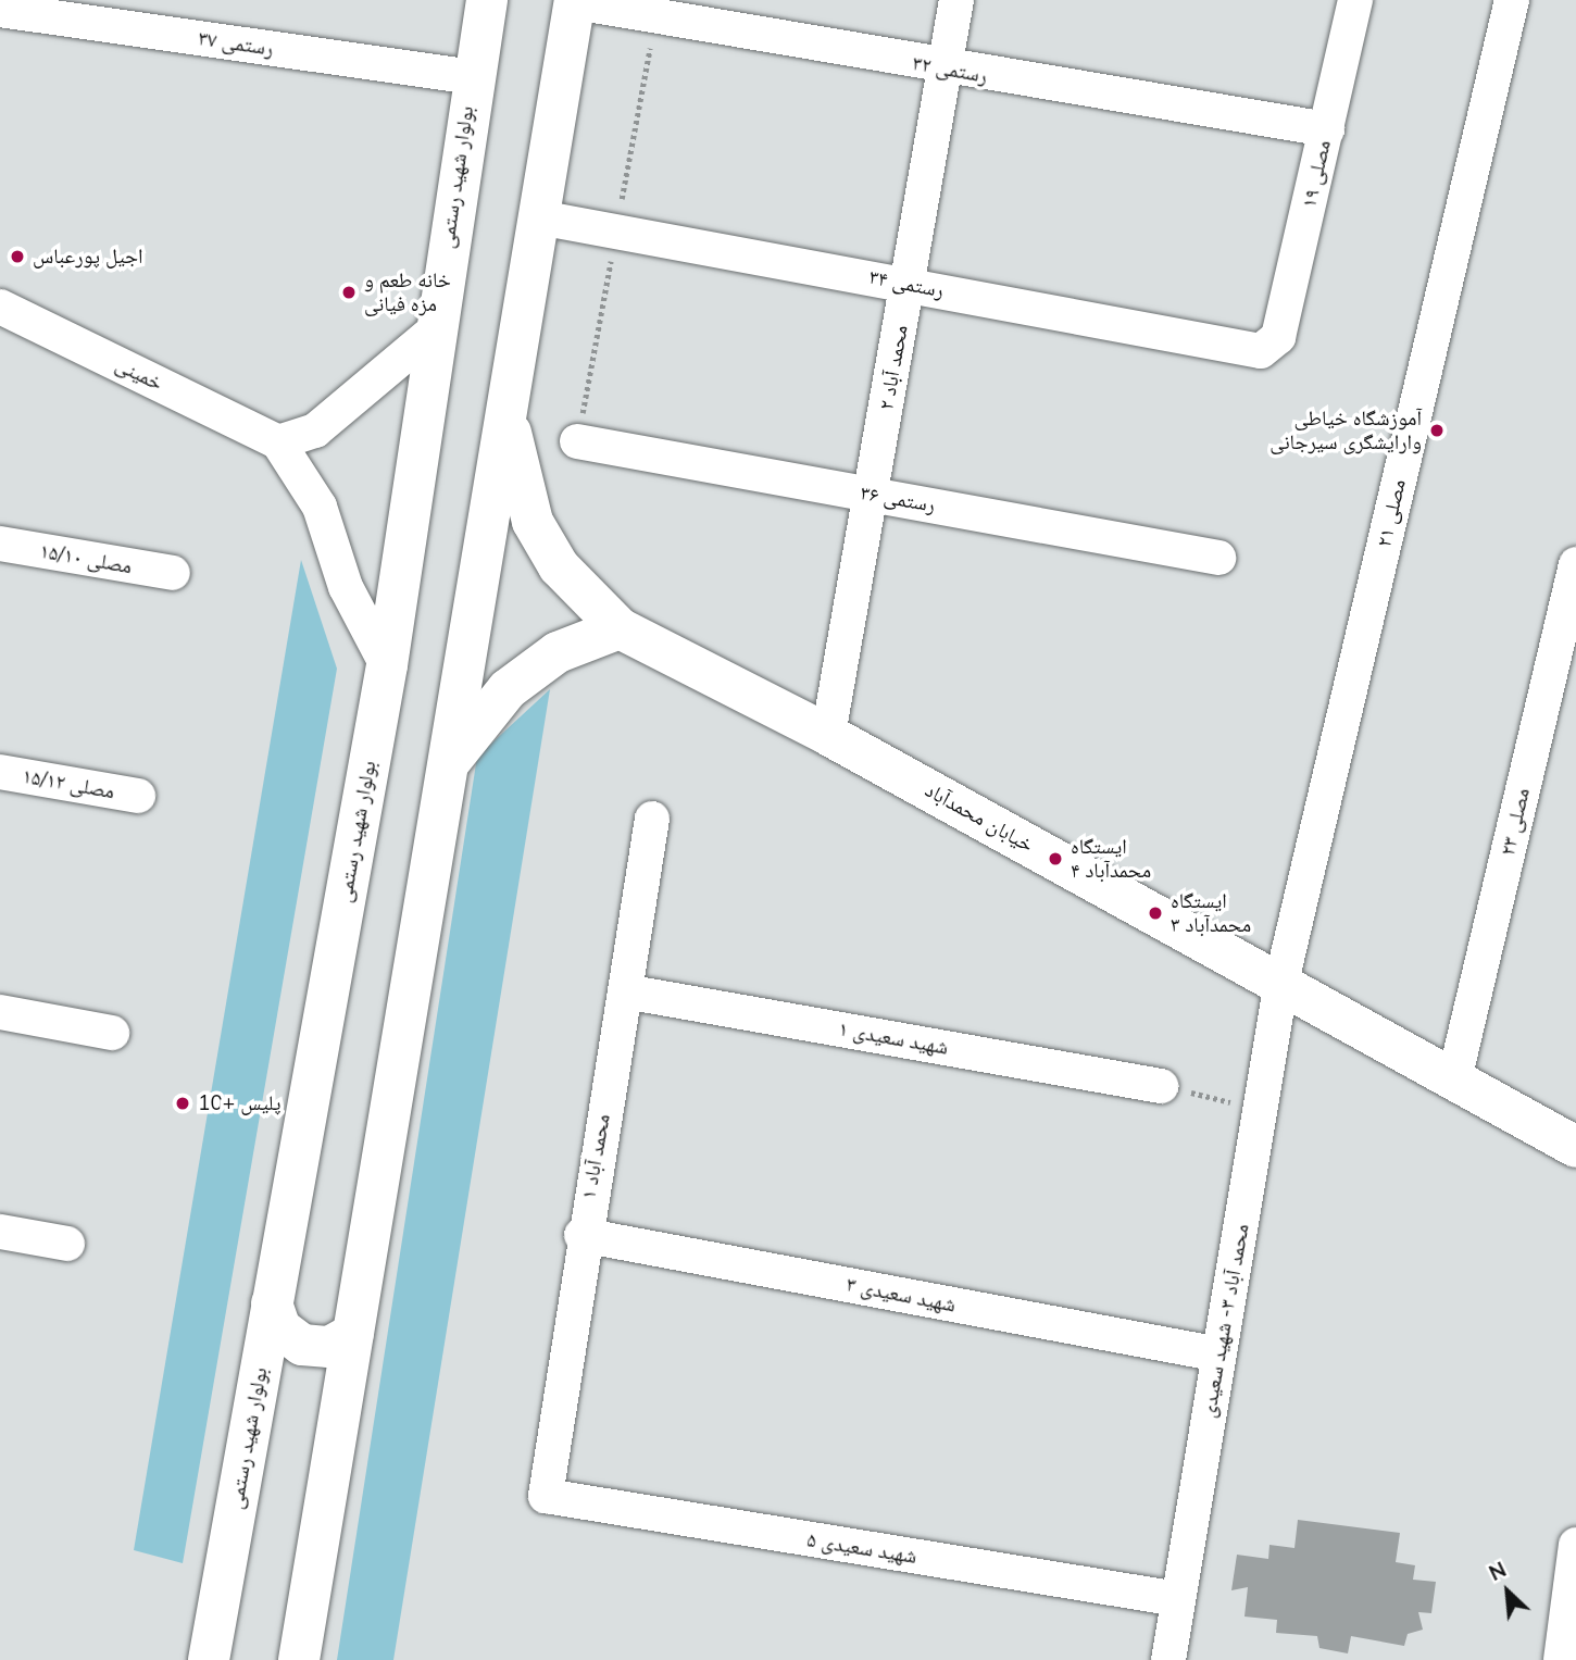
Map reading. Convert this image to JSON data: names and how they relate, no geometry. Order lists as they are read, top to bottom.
{
  "streets": {
    "main road": ["بولوار شهید رستمی", "خیابان محمدآباد"],
    "street": [
      "رستمی ۳۷",
      "رستمی ۳۲",
      "مصلی ۱۹",
      "رستمی ۳۴",
      "محمد آباد ۲",
      "خمینی",
      "رستمی ۳۶",
      "مصلی ۲۱",
      "مصلی ۱۵/۱۰",
      "مصلی ۱۵/۱۲",
      "مصلی ۲۳",
      "شهید سعیدی ۱",
      "محمد آباد ۱",
      "شهید سعیدی ۳",
      "محمد آباد ۳- شهید سعیدی",
      "شهید سعیدی ۵"
    ]
  },
  "crossings": [
    ["رستمی ۳۷", "بولوار شهید رستمی"],
    ["رستمی ۳۲", "مصلی ۱۹"],
    ["رستمی ۳۲", "محمد آباد ۲"],
    ["مصلی ۱۹", "رستمی ۳۴"],
    ["رستمی ۳۴", "محمد آباد ۲"],
    ["محمد آباد ۲", "رستمی ۳۶"],
    ["محمد آباد ۲", "خیابان محمدآباد"],
    ["مصلی ۲۱", "خیابان محمدآباد"],
    ["مصلی ۲۱", "محمد آباد ۳- شهید سعیدی"],
    ["خیابان محمدآباد", "مصلی ۲۳"],
    ["خیابان محمدآباد", "محمد آباد ۳- شهید سعیدی"],
    ["شهید سعیدی ۱", "محمد آباد ۱"],
    ["محمد آباد ۱", "شهید سعیدی ۳"],
    ["محمد آباد ۱", "شهید سعیدی ۵"],
    ["شهید سعیدی ۳", "محمد آباد ۳- شهید سعیدی"],
    ["محمد آباد ۳- شهید سعیدی", "شهید سعیدی ۵"]
  ],
  "places": [
    "اجیل پورعباس",
    "خانه طعم و مزه فیانی",
    "آموزشگاه خیاطی وارایشگری سیرجانی",
    "ایستگاه محمدآباد ۴",
    "ایستگاه محمدآباد ۳",
    "پلیس +10"
  ],
  "north": "top left"
}
